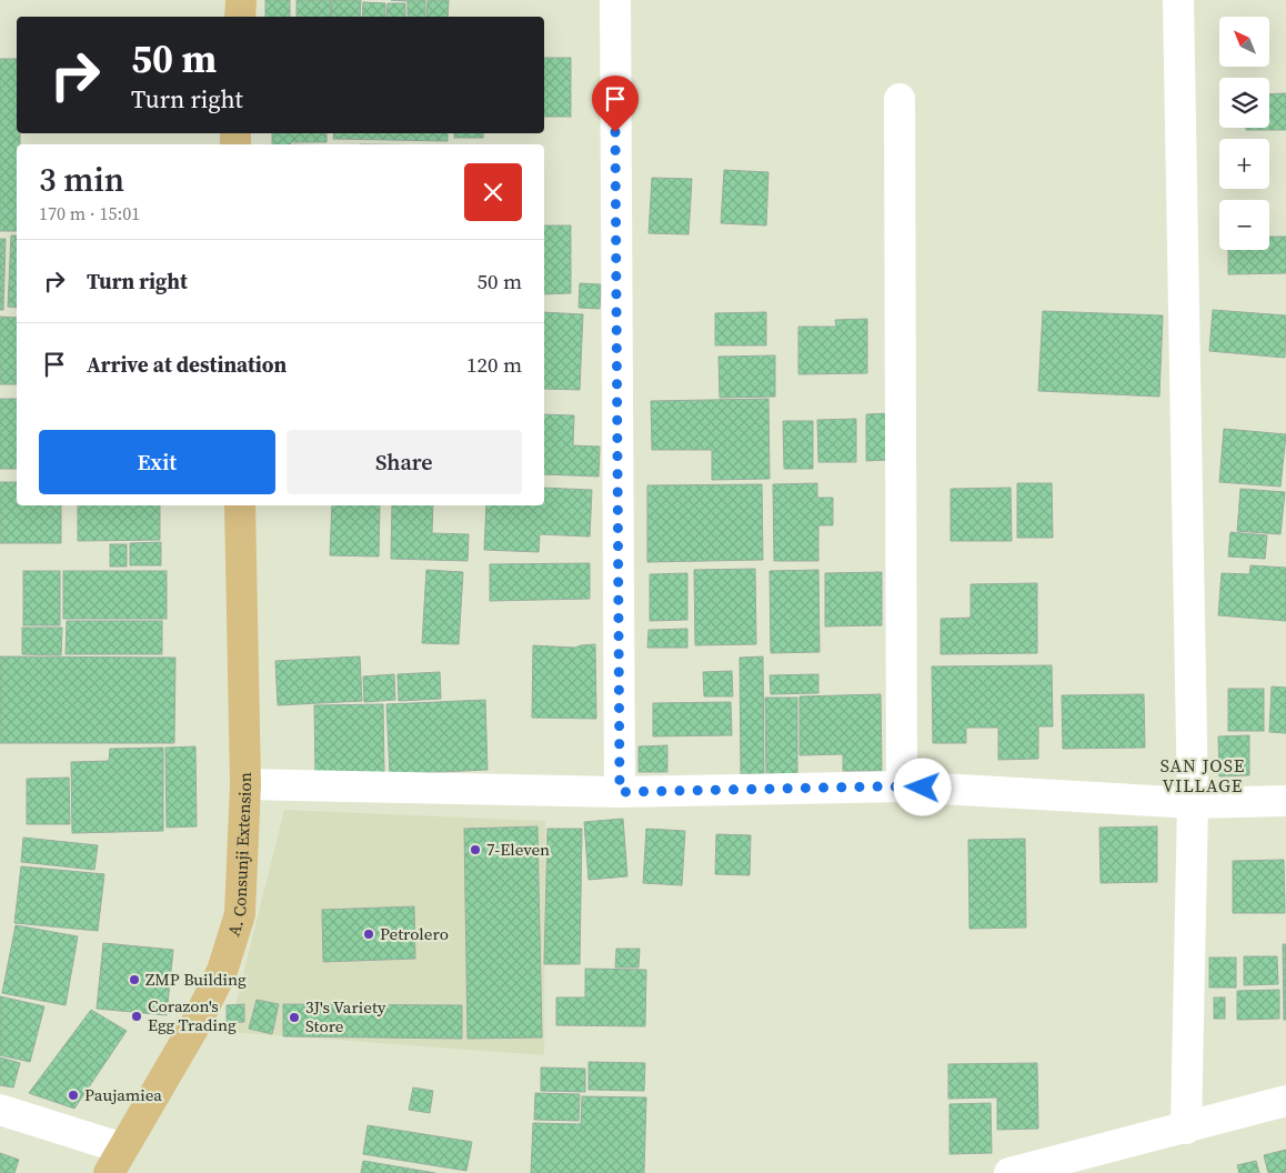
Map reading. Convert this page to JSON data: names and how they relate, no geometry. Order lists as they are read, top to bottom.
{
  "streets": {
    "main road": ["A. Consunji Extension"]
  },
  "districts": ["SAN JOSE VILLAGE"],
  "places": [
    "7-Eleven",
    "Petrolero",
    "ZMP Building",
    "Corazon's Egg Trading",
    "3J's Variety Store",
    "Paujamiea"
  ],
  "north": "top left",
  "page": {
    "map_buttons": ["+", "−"],
    "turn": ["50 m", "Turn right"],
    "heading": ["3 min", "170 m · 15:01"],
    "list": [
      {
        "name": "Turn right",
        "value": "50 m"
      },
      {
        "name": "Arrive at destination",
        "value": "120 m"
      }
    ],
    "buttons": ["Exit", "Share"]
  }
}
